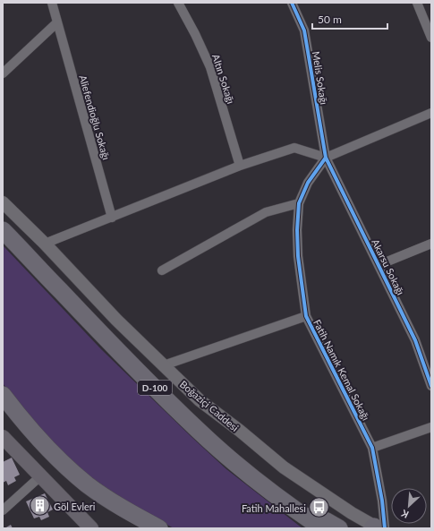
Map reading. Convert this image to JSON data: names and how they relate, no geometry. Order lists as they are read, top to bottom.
{
  "streets": {
    "highway": ["D-100"],
    "main road": ["Boğaziçi Caddesi"],
    "street": [
      "Melis Sokağı",
      "Altın Sokağı",
      "Aliefendioğlu Sokağı",
      "Akarsu Sokağı",
      "Fatih Namık Kemal Sokağı"
    ]
  },
  "crossings": [
    ["Melis Sokağı", "Akarsu Sokağı"],
    ["Melis Sokağı", "Fatih Namık Kemal Sokağı"],
    ["Akarsu Sokağı", "Fatih Namık Kemal Sokağı"],
    ["Fatih Namık Kemal Sokağı", "Boğaziçi Caddesi"]
  ],
  "places": {
    "building": ["Göl Evleri"],
    "bus stop": ["Fatih Mahallesi"]
  },
  "scale_bar": "50 m",
  "north": "bottom left"
}
